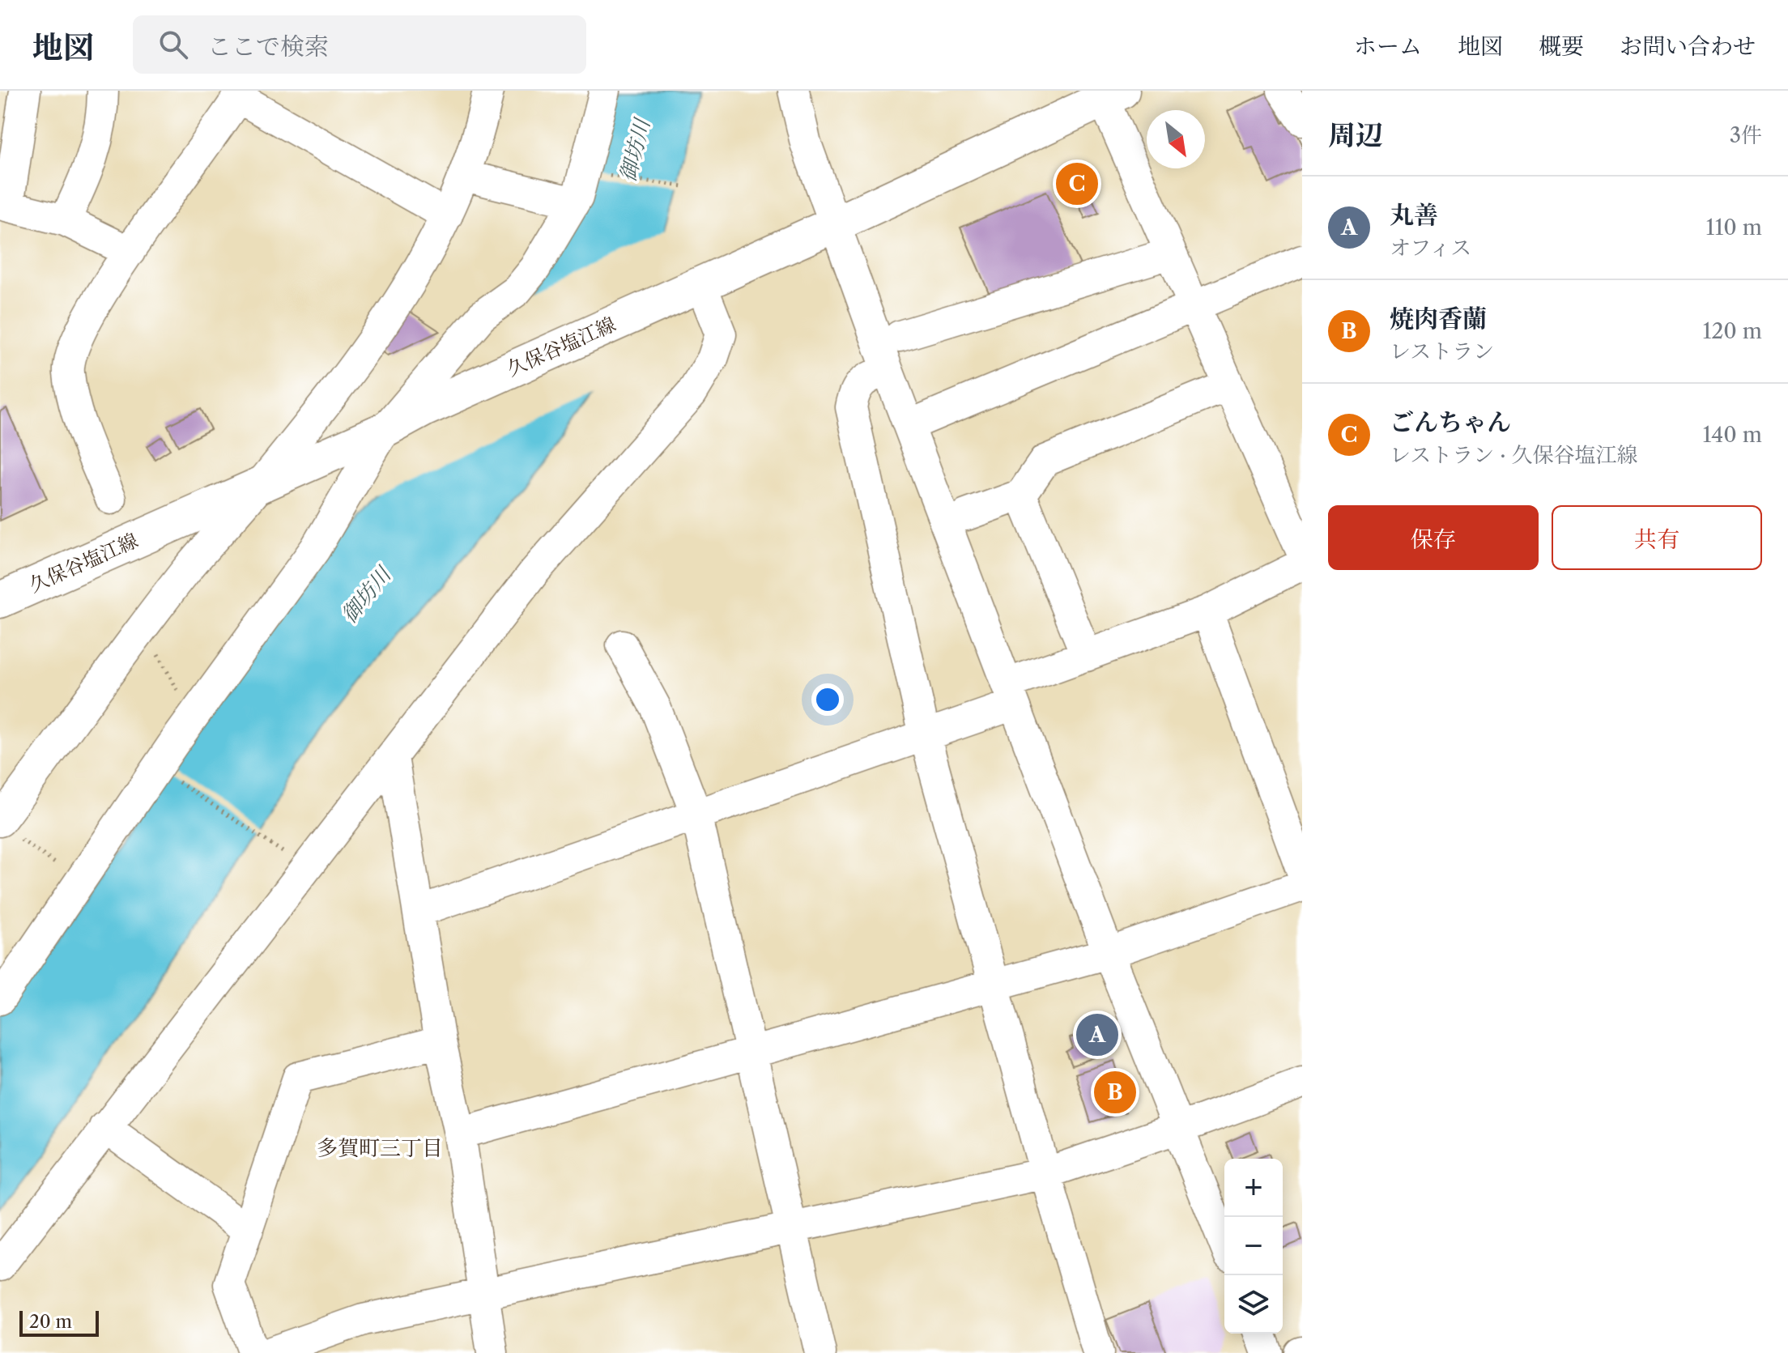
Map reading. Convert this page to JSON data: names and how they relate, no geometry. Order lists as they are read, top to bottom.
{
  "streets": {
    "main road": ["久保谷塩江線"]
  },
  "districts": ["多賀町三丁目"],
  "water": ["御坊川"],
  "scale_bar": "20 m",
  "north": "bottom right",
  "page": {
    "header": "地図",
    "search": "ここで検索",
    "nav": [
      "ホーム",
      "地図",
      "概要",
      "お問い合わせ"
    ],
    "heading": ["周辺", "3件"],
    "pins": ["C", "A", "B"],
    "list": [
      {
        "mark": "A",
        "name": "丸善",
        "note": "オフィス",
        "value": "110 m"
      },
      {
        "mark": "B",
        "name": "焼肉香蘭",
        "note": "レストラン",
        "value": "120 m"
      },
      {
        "mark": "C",
        "name": "ごんちゃん",
        "note": "レストラン · 久保谷塩江線",
        "value": "140 m"
      }
    ],
    "buttons": ["保存", "共有"],
    "map_buttons": ["+", "−"],
    "scale": "20 m"
  }
}
